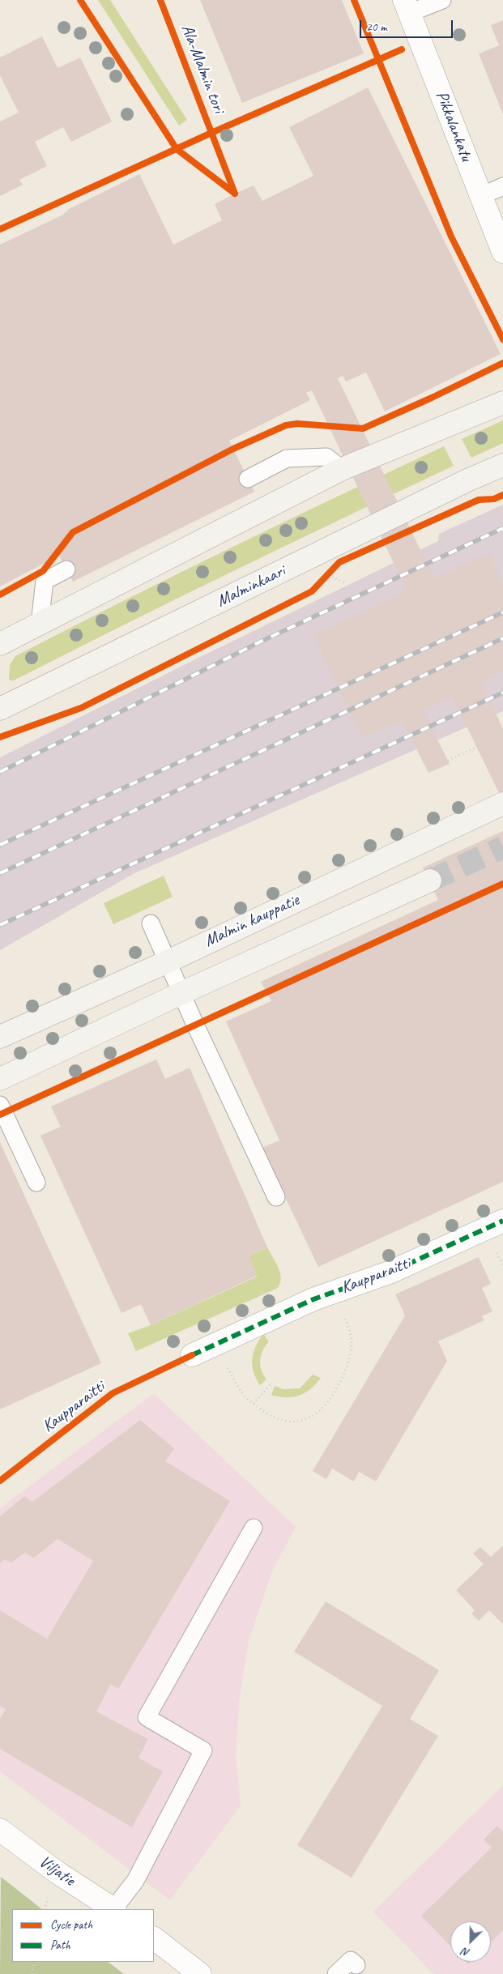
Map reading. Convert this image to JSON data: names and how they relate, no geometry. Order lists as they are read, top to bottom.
{
  "streets": {
    "main road": ["Malminkaari", "Malmin kauppatie"],
    "street": ["Pikkalankatu", "Kaupparaitti", "Viljatie"],
    "cycle path": ["Ala-Malmin tori"]
  },
  "legend": ["Cycle path", "Path"],
  "scale_bar": "20 m",
  "north": "bottom left"
}
